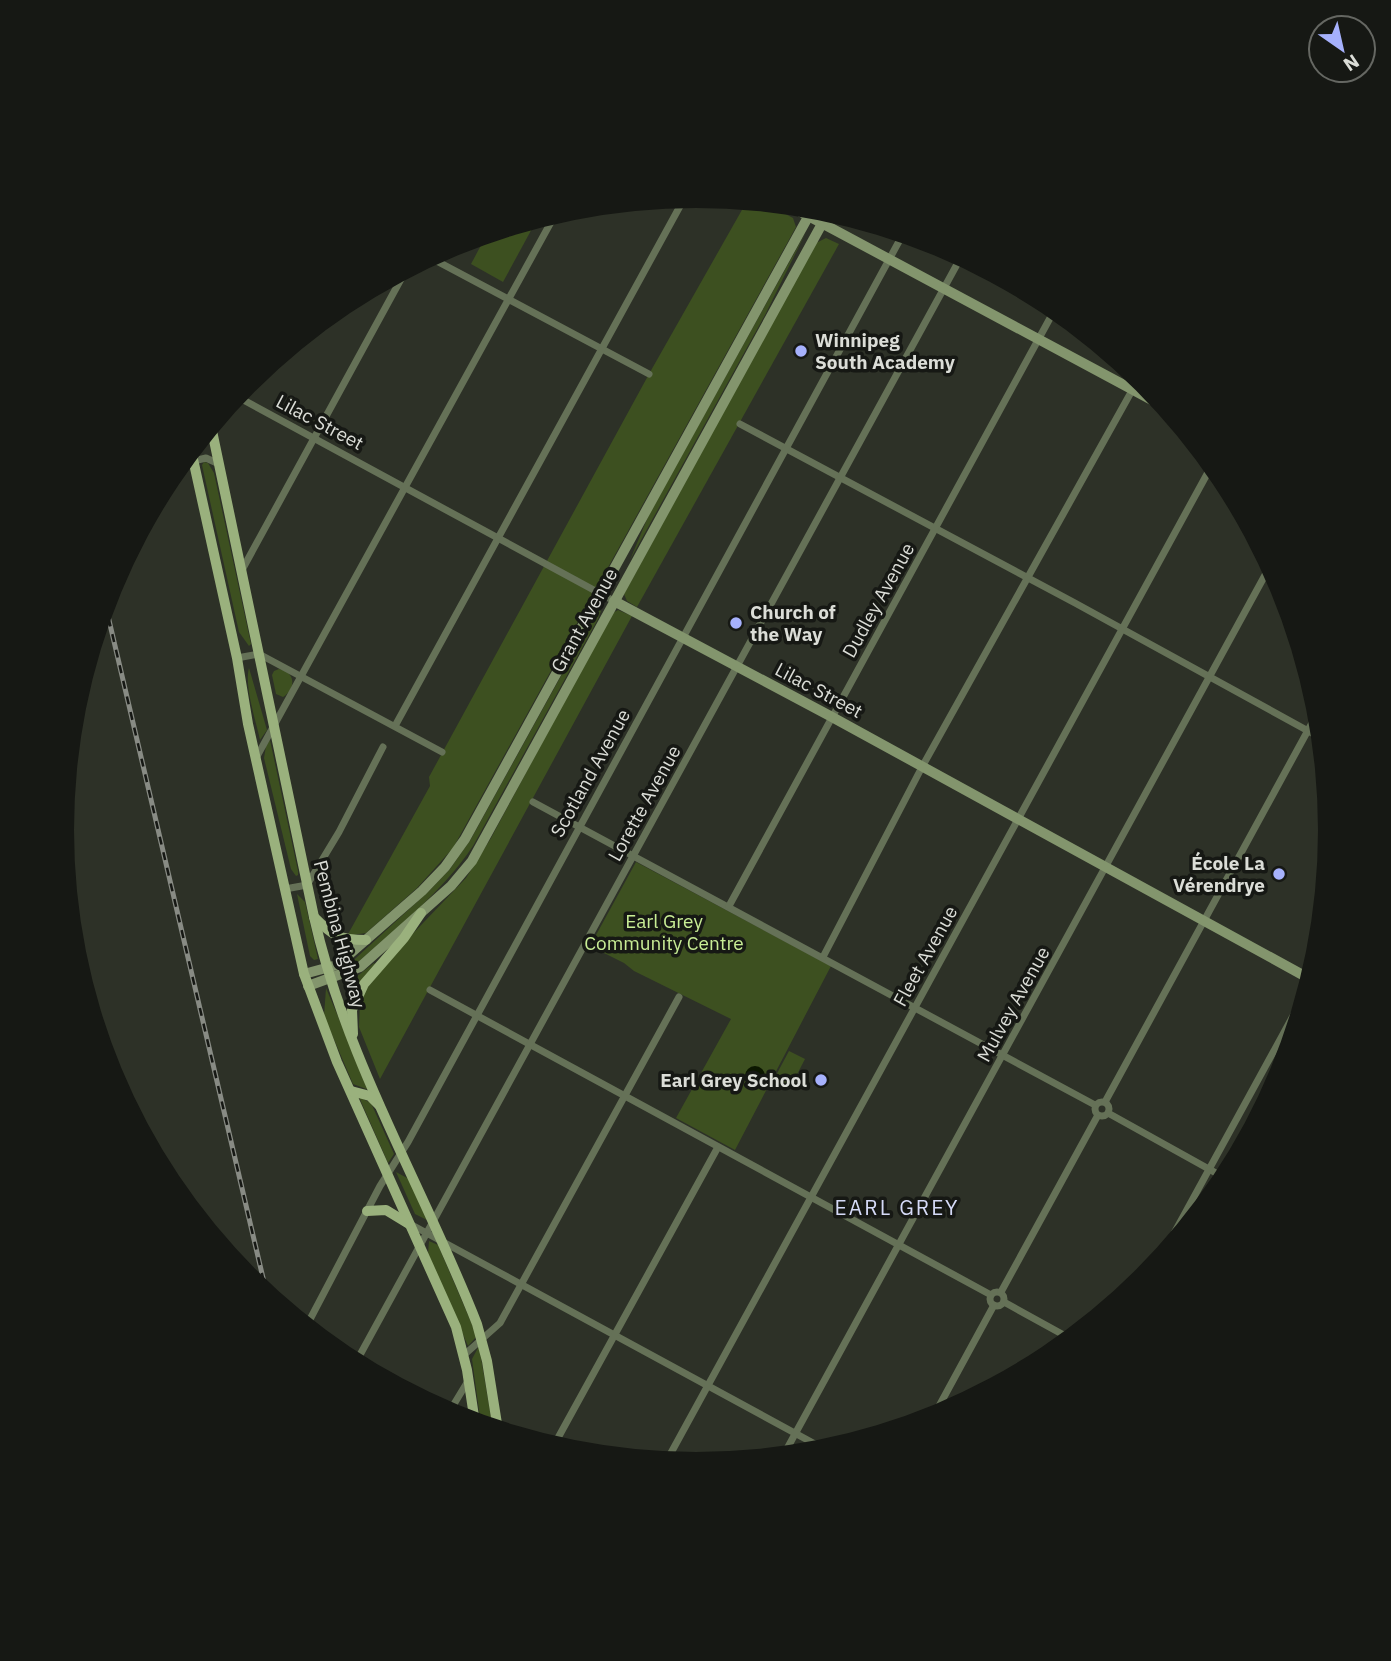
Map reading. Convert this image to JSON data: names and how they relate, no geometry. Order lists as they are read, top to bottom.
{
  "streets": {
    "main road": ["Lilac Street", "Grant Avenue", "Pembina Highway"],
    "street": [
      "Dudley Avenue",
      "Scotland Avenue",
      "Lorette Avenue",
      "Fleet Avenue",
      "Mulvey Avenue"
    ]
  },
  "crossings": [
    ["Lilac Street", "Dudley Avenue"],
    ["Lilac Street", "Grant Avenue"],
    ["Lilac Street", "Scotland Avenue"],
    ["Lilac Street", "Lorette Avenue"],
    ["Lilac Street", "Fleet Avenue"],
    ["Lilac Street", "Mulvey Avenue"],
    ["Grant Avenue", "Pembina Highway"],
    ["Scotland Avenue", "Pembina Highway"],
    ["Lorette Avenue", "Pembina Highway"]
  ],
  "districts": ["EARL GREY"],
  "parks": ["Earl Grey Community Centre"],
  "places": [
    "Winnipeg South Academy",
    "Church of the Way",
    "École La Vérendrye",
    "Earl Grey School"
  ],
  "north": "bottom right"
}
